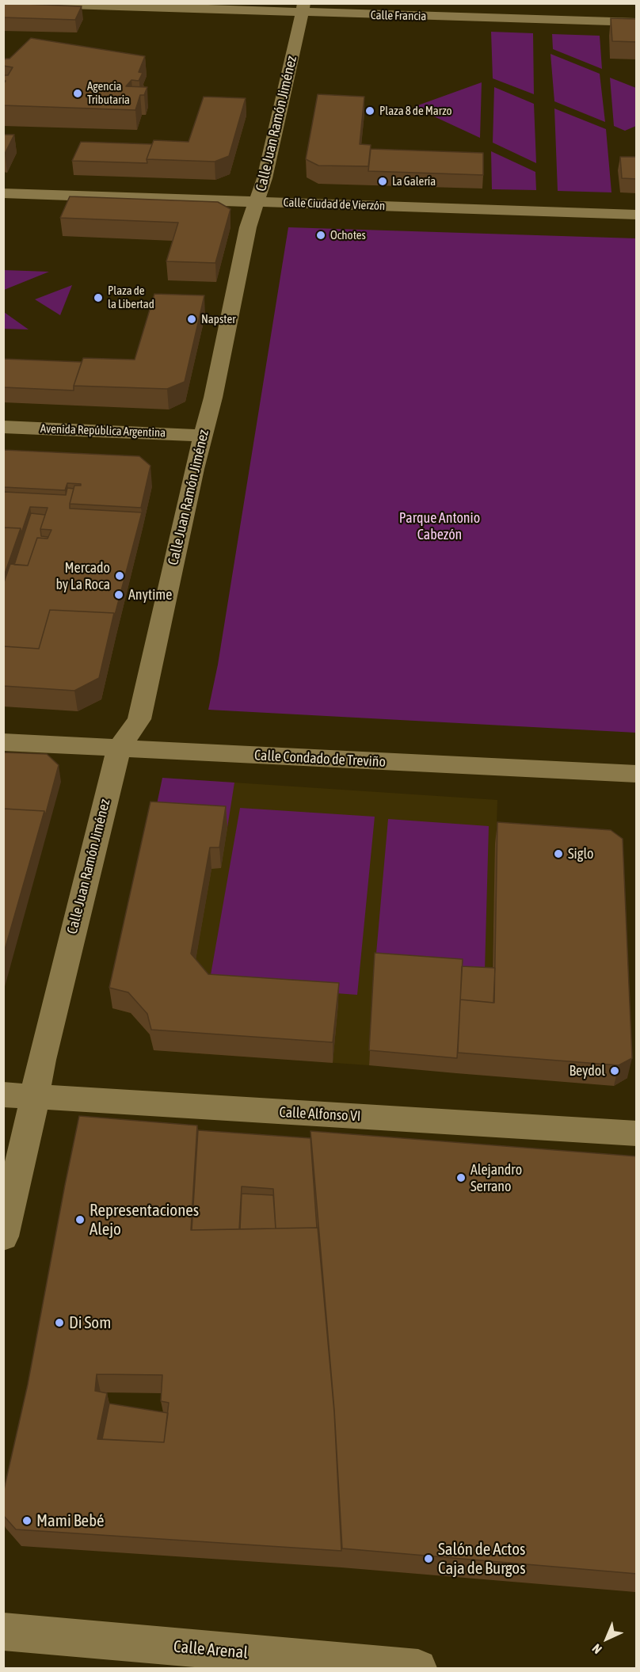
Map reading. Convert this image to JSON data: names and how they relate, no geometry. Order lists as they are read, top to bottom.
{
  "streets": {
    "street": [
      "Calle Francia",
      "Calle Juan Ramón Jiménez",
      "Calle Ciudad de Vierzón",
      "Avenida República Argentina",
      "Calle Condado de Treviño",
      "Calle Alfonso VI",
      "Calle Arenal"
    ]
  },
  "crossings": [
    ["Calle Francia", "Calle Juan Ramón Jiménez"],
    ["Calle Juan Ramón Jiménez", "Calle Ciudad de Vierzón"],
    ["Calle Juan Ramón Jiménez", "Avenida República Argentina"],
    ["Calle Juan Ramón Jiménez", "Calle Condado de Treviño"],
    ["Calle Juan Ramón Jiménez", "Calle Alfonso VI"]
  ],
  "parks": ["Parque Antonio Cabezón"],
  "places": [
    "Agencia Tributaria",
    "Plaza 8 de Marzo",
    "La Galería",
    "Ochotes",
    "Plaza de la Libertad",
    "Napster",
    "Mercado by La Roca",
    "Anytime",
    "Siglo",
    "Beydol",
    "Alejandro Serrano",
    "Representaciones Alejo",
    "Di Som",
    "Mami Bebé",
    "Salón de Actos Caja de Burgos"
  ],
  "north": "bottom left"
}
